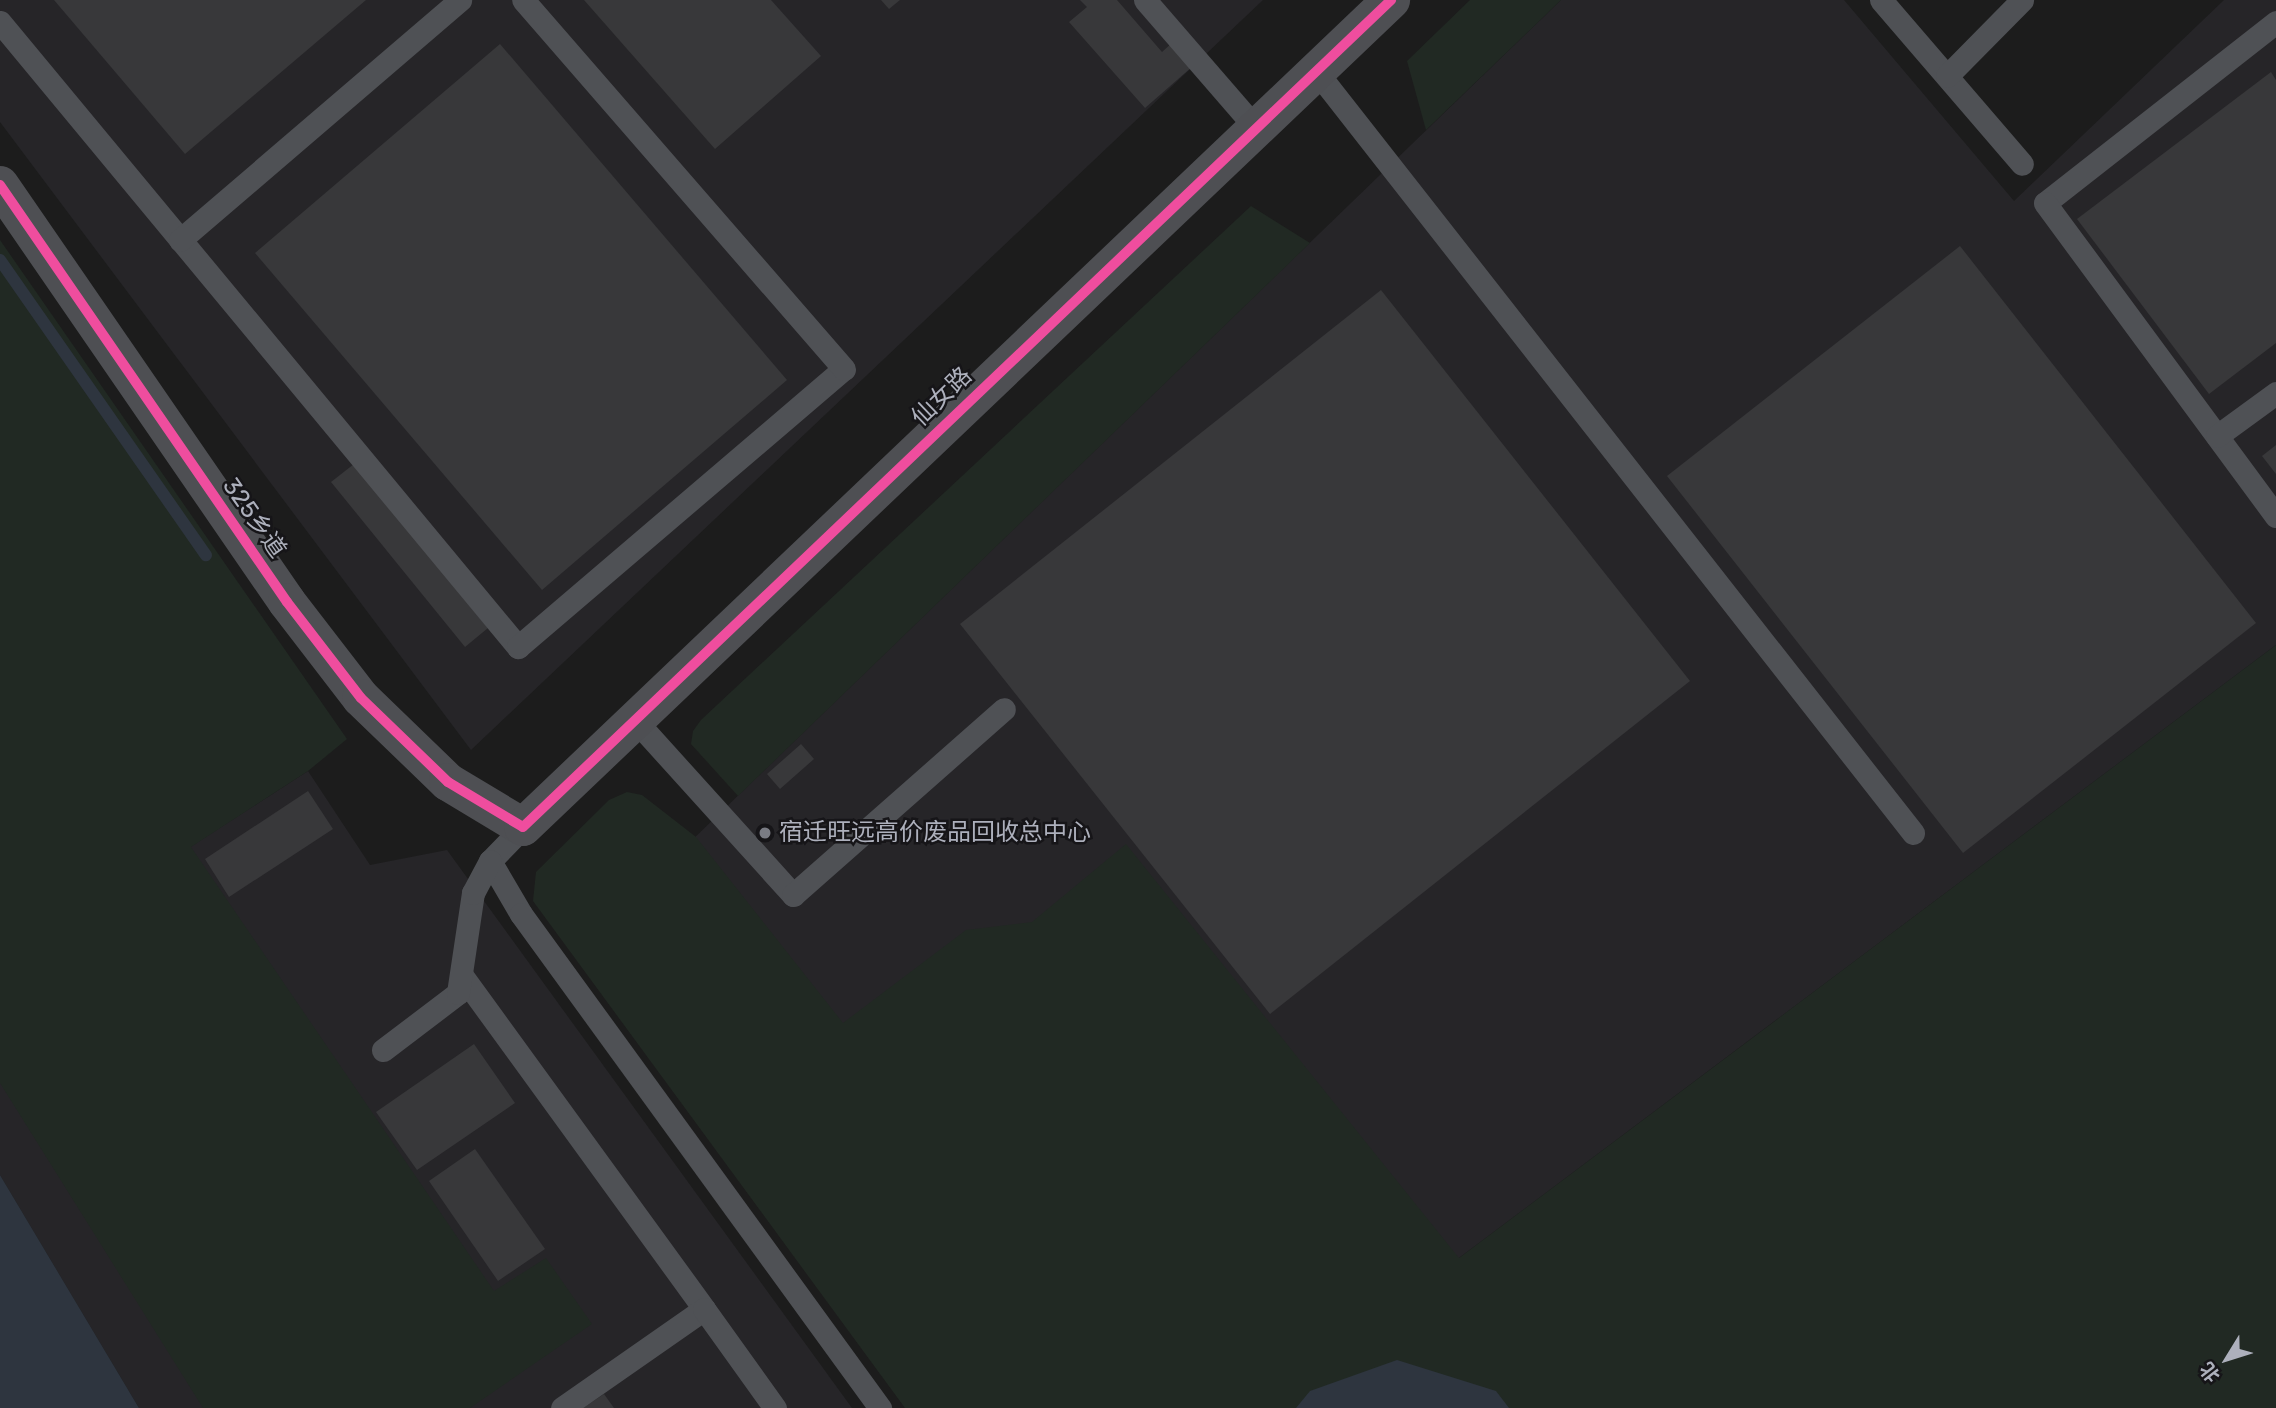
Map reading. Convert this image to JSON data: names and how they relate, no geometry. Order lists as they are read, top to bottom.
{
  "streets": {
    "street": ["仙女路", "325乡道"]
  },
  "crossings": [
    ["仙女路", "325乡道"]
  ],
  "places": ["宿迁旺远高价废品回收总中心"],
  "north": "bottom left"
}
